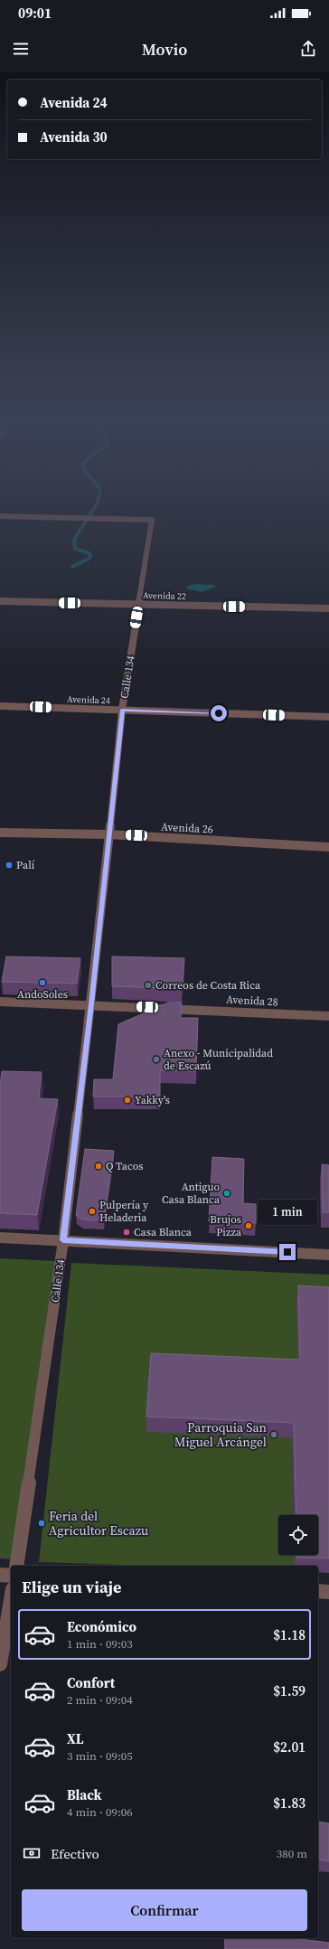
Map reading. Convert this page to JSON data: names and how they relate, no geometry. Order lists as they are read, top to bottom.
{
  "streets": {
    "street": [
      "Avenida 22",
      "Calle 134",
      "Avenida 24",
      "Avenida 26",
      "Avenida 28"
    ]
  },
  "crossings": [
    ["Avenida 22", "Calle 134"],
    ["Calle 134", "Avenida 24"],
    ["Calle 134", "Avenida 26"],
    ["Calle 134", "Avenida 28"]
  ],
  "places": [
    "Palí",
    "AndoSoles",
    "Correos de Costa Rica",
    "Anexo - Municipalidad de Escazú",
    "Yakky's",
    "Q Tacos",
    "Antiguo Casa Blanca",
    "Pulpería y Heladeria",
    "Brujos Pizza",
    "Casa Blanca",
    "Parroquia San Miguel Arcángel",
    "Feria del Agricultor Escazu"
  ],
  "page": {
    "status": "09:01",
    "header": "Movio",
    "banner": ["Avenida 24", "Avenida 30"],
    "bubble": "1 min",
    "heading": "Elige un viaje",
    "list": [
      {
        "name": "Económico",
        "note": "1 min · 09:03",
        "value": "$1.18"
      },
      {
        "name": "Confort",
        "note": "2 min · 09:04",
        "value": "$1.59"
      },
      {
        "name": "XL",
        "note": "3 min · 09:05",
        "value": "$2.01"
      },
      {
        "name": "Black",
        "note": "4 min · 09:06",
        "value": "$1.83"
      }
    ],
    "pay": ["Efectivo", "380 m"],
    "buttons": "Confirmar"
  }
}
